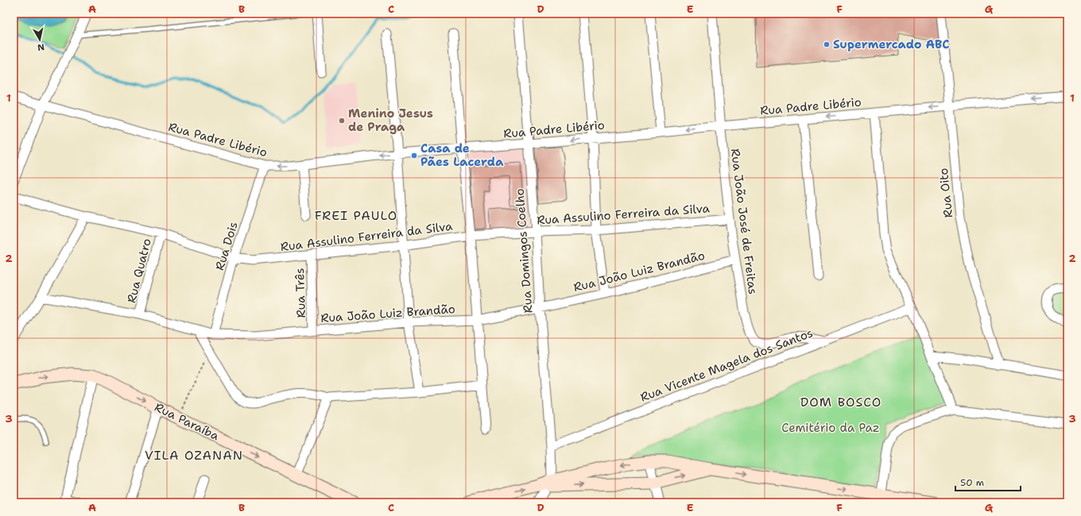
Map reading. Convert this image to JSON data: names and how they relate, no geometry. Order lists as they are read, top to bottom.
{
  "streets": {
    "street": [
      "Rua Padre Libério",
      "Rua Oito",
      "Rua Assulino Ferreira da Silva",
      "Rua João José de Freitas",
      "Rua Dois",
      "Rua Domingos Coelho",
      "Rua Quatro",
      "Rua João Luiz Brandão",
      "Rua Três",
      "Rua Vicente Magela dos Santos",
      "Rua Paraíba"
    ]
  },
  "crossings": [
    ["Rua Padre Libério", "Rua Oito"],
    ["Rua Padre Libério", "Rua João José de Freitas"],
    ["Rua Padre Libério", "Rua Dois"],
    ["Rua Padre Libério", "Rua Domingos Coelho"],
    ["Rua Assulino Ferreira da Silva", "Rua João José de Freitas"],
    ["Rua Assulino Ferreira da Silva", "Rua Dois"],
    ["Rua Assulino Ferreira da Silva", "Rua Domingos Coelho"],
    ["Rua Assulino Ferreira da Silva", "Rua Quatro"],
    ["Rua Assulino Ferreira da Silva", "Rua Três"],
    ["Rua João José de Freitas", "Rua João Luiz Brandão"],
    ["Rua João José de Freitas", "Rua Vicente Magela dos Santos"],
    ["Rua Dois", "Rua João Luiz Brandão"],
    ["Rua Domingos Coelho", "Rua João Luiz Brandão"],
    ["Rua Domingos Coelho", "Rua Vicente Magela dos Santos"],
    ["Rua Quatro", "Rua João Luiz Brandão"],
    ["Rua João Luiz Brandão", "Rua Três"]
  ],
  "one_way": ["Rua Padre Libério", "Rua Paraíba"],
  "districts": ["FREI PAULO", "DOM BOSCO", "VILA OZANAN"],
  "parks": ["Cemitério da Paz"],
  "places": ["Supermercado ABC", "Menino Jesus de Praga", "Casa de Pães Lacerda"],
  "scale_bar": "50 m",
  "north": "bottom",
  "grid": {
    "columns": [
      "A",
      "B",
      "C",
      "D",
      "E",
      "F",
      "G"
    ],
    "rows": ["1", "2", "3"]
  }
}
